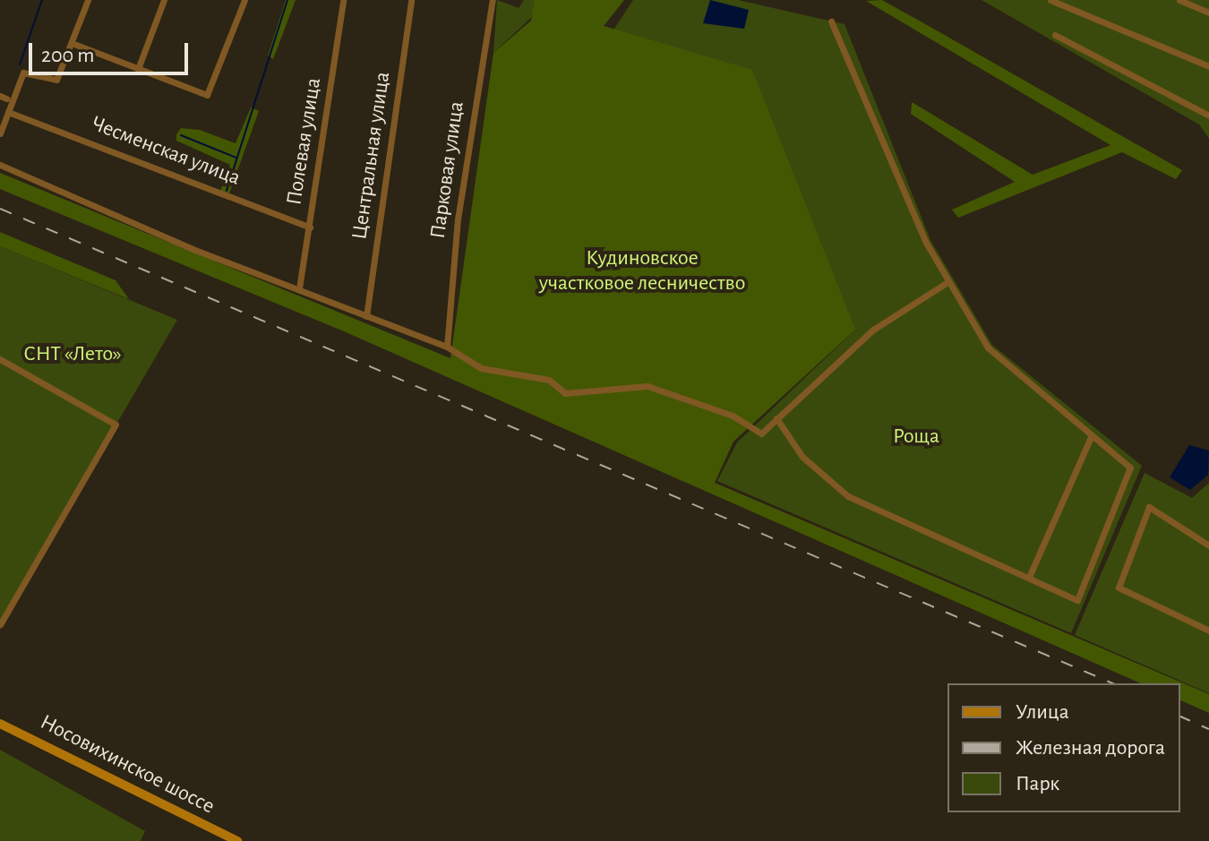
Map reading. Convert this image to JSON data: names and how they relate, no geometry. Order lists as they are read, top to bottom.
{
  "streets": {
    "main road": ["Носовихинское шоссе"],
    "street": [
      "Полевая улица",
      "Чесменская улица",
      "Центральная улица",
      "Парковая улица"
    ]
  },
  "crossings": [
    ["Полевая улица", "Чесменская улица"]
  ],
  "parks": ["Кудиновское участковое лесничество", "СНТ «Лето»", "Роща"],
  "legend": ["Улица", "Железная дорога", "Парк"],
  "scale_bar": "200 m"
}
